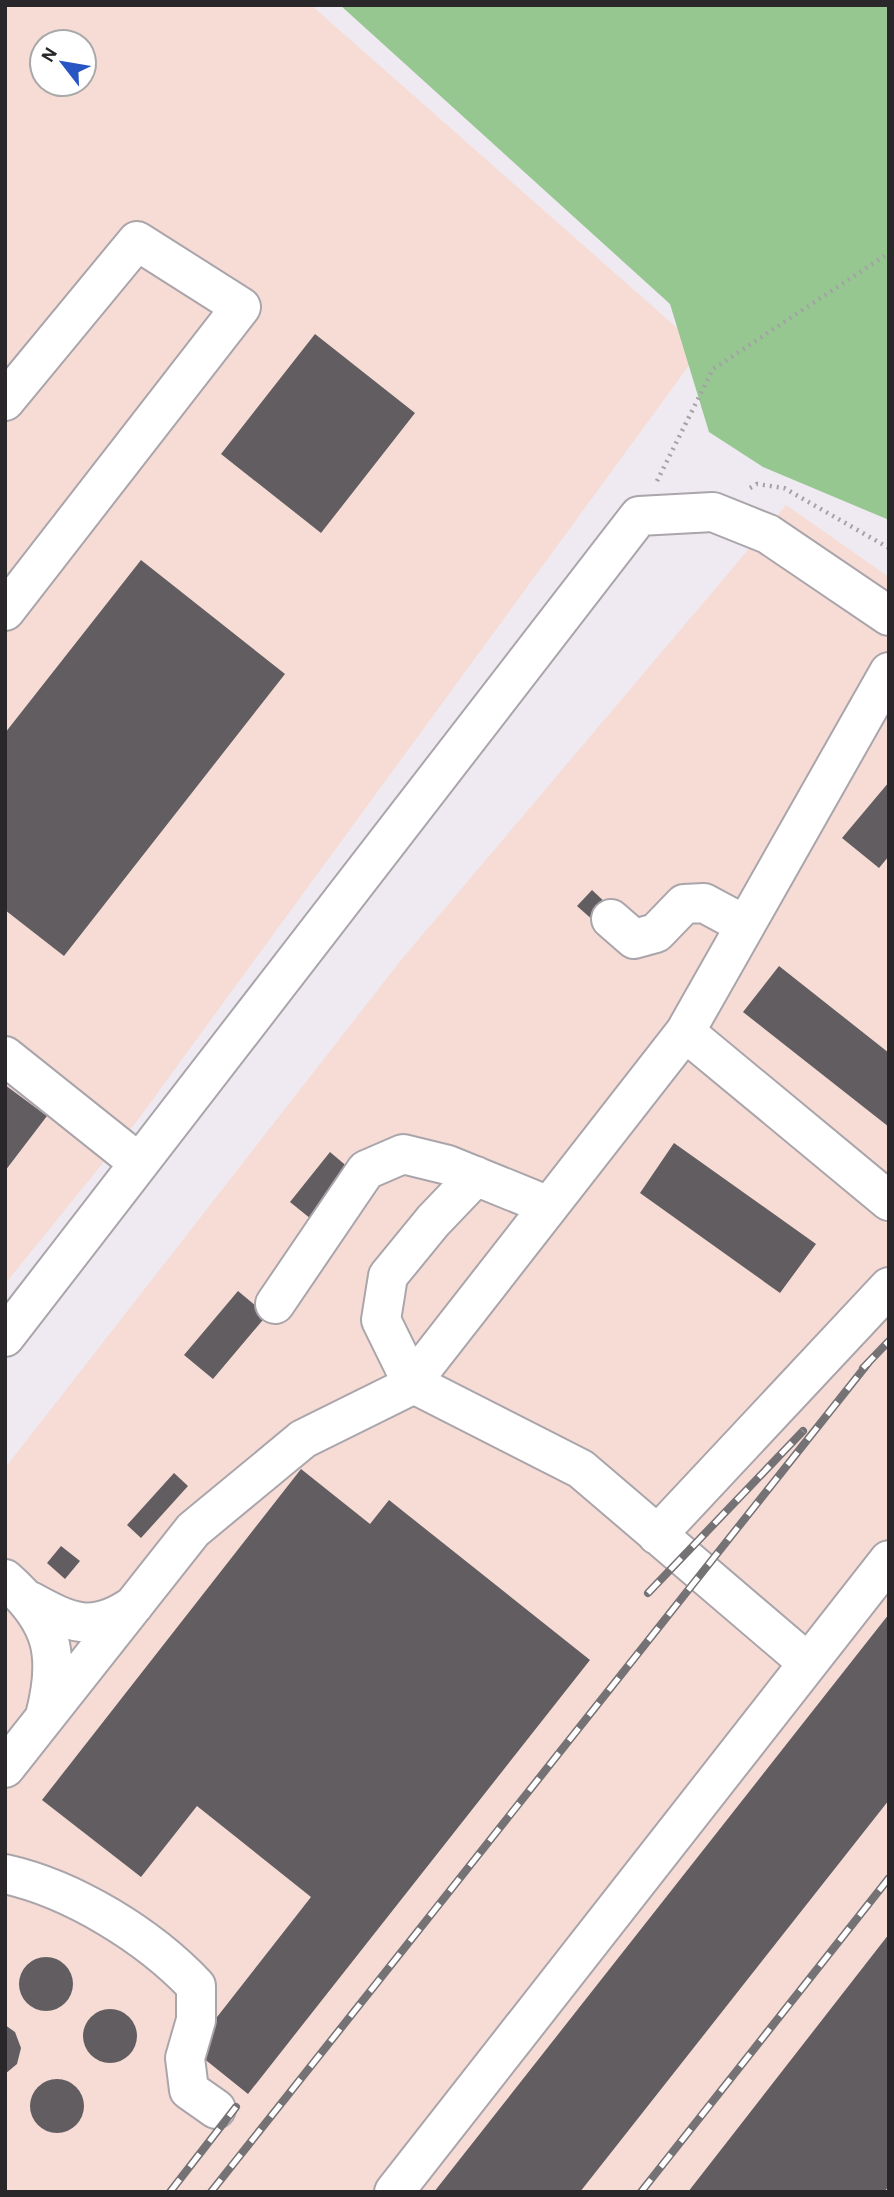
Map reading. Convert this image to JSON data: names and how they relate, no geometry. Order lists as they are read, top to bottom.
{
  "north": "top left"
}
